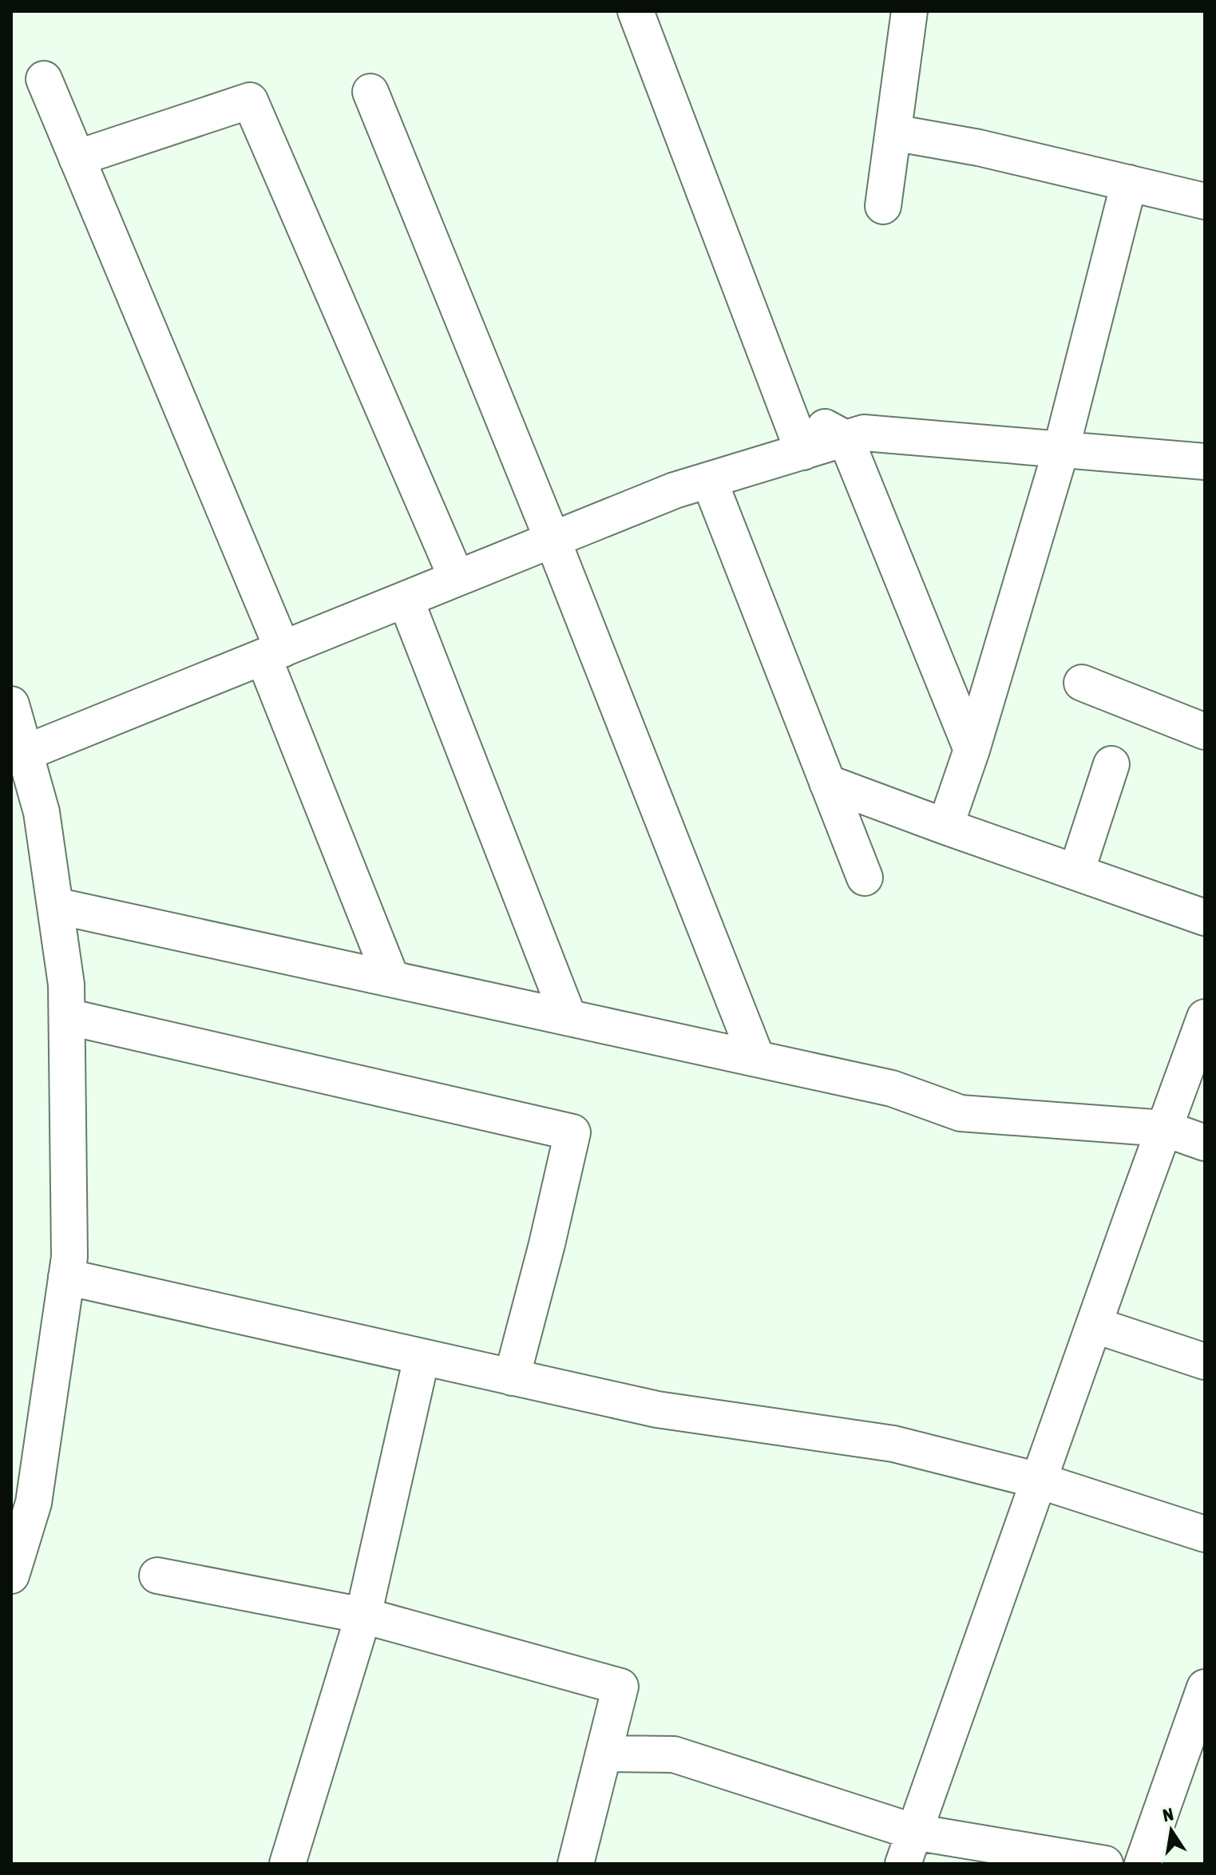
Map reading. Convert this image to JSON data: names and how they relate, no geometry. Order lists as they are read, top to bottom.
{
  "north": "top"
}
